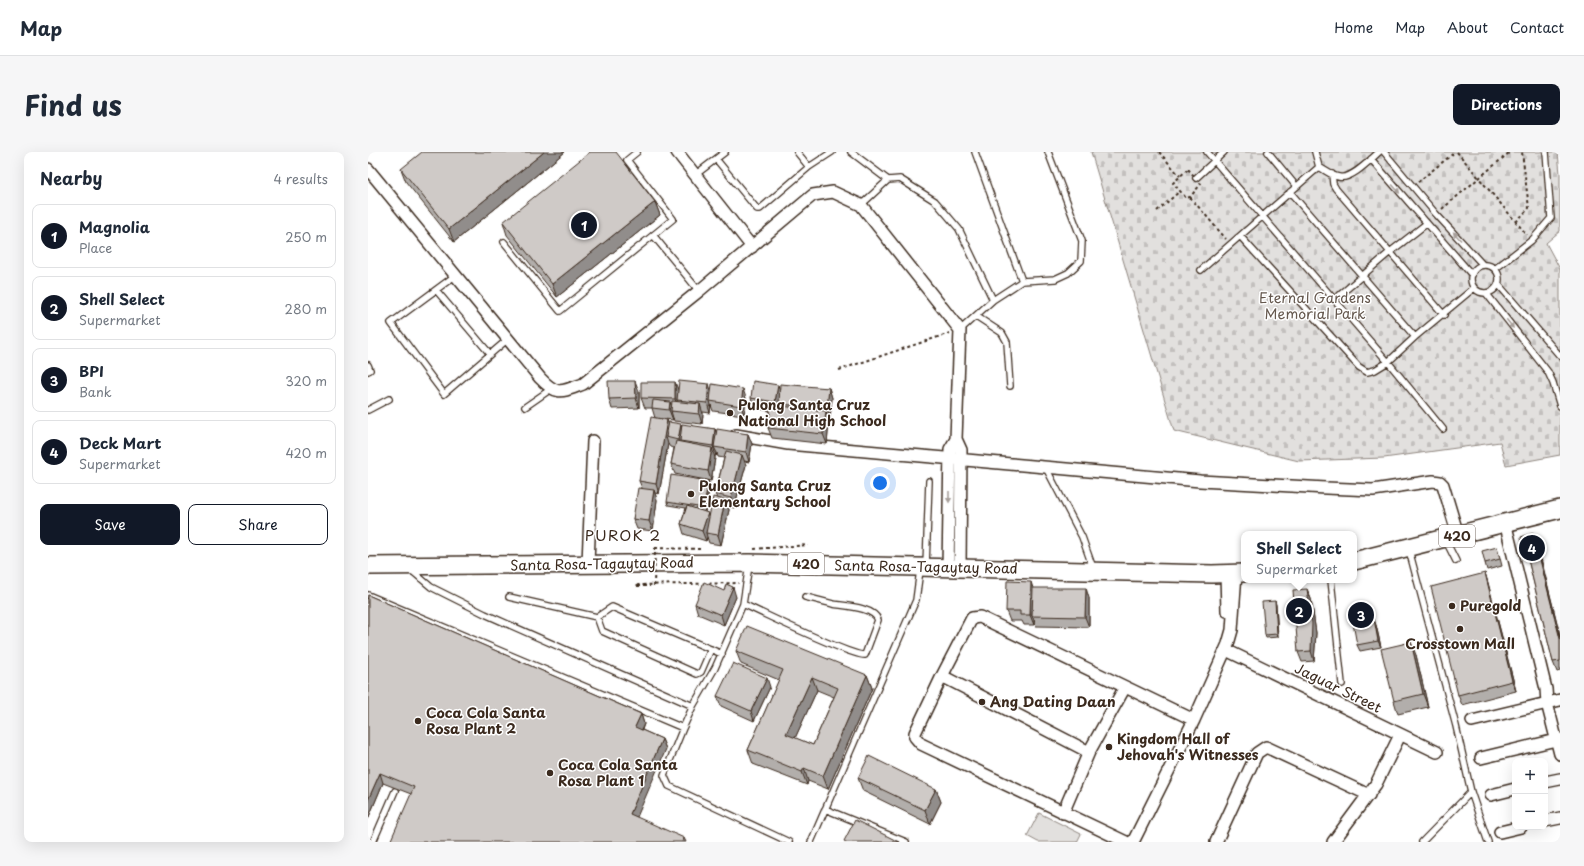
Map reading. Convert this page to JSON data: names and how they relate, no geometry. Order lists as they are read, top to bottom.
{
  "streets": {
    "main road": ["420", "Santa Rosa-Tagaytay Road"],
    "street": ["Jaguar Street"]
  },
  "districts": ["PUROK 2"],
  "parks": ["Eternal Gardens Memorial Park"],
  "places": [
    "Pulong Santa Cruz National High School",
    "Pulong Santa Cruz Elementary School",
    "Puregold",
    "Crosstown Mall",
    "Ang Dating Daan",
    "Coca Cola Santa Rosa Plant 2",
    "Kingdom Hall of Jehovah's Witnesses",
    "Coca Cola Santa Rosa Plant 1"
  ],
  "page": {
    "header": "Map",
    "nav": [
      "Home",
      "Map",
      "About",
      "Contact"
    ],
    "title": "Find us",
    "buttons": [
      "Directions",
      ["Save", "Share"]
    ],
    "heading": ["Nearby", "4 results"],
    "list": [
      {
        "mark": "1",
        "name": "Magnolia",
        "note": "Place",
        "value": "250 m"
      },
      {
        "mark": "2",
        "name": "Shell Select",
        "note": "Supermarket",
        "value": "280 m"
      },
      {
        "mark": "3",
        "name": "BPI",
        "note": "Bank",
        "value": "320 m"
      },
      {
        "mark": "4",
        "name": "Deck Mart",
        "note": "Supermarket",
        "value": "420 m"
      }
    ],
    "pins": [
      "1",
      "4",
      "2",
      "3"
    ],
    "popup": ["Shell Select", "Supermarket"],
    "map_buttons": ["+", "−"]
  }
}
